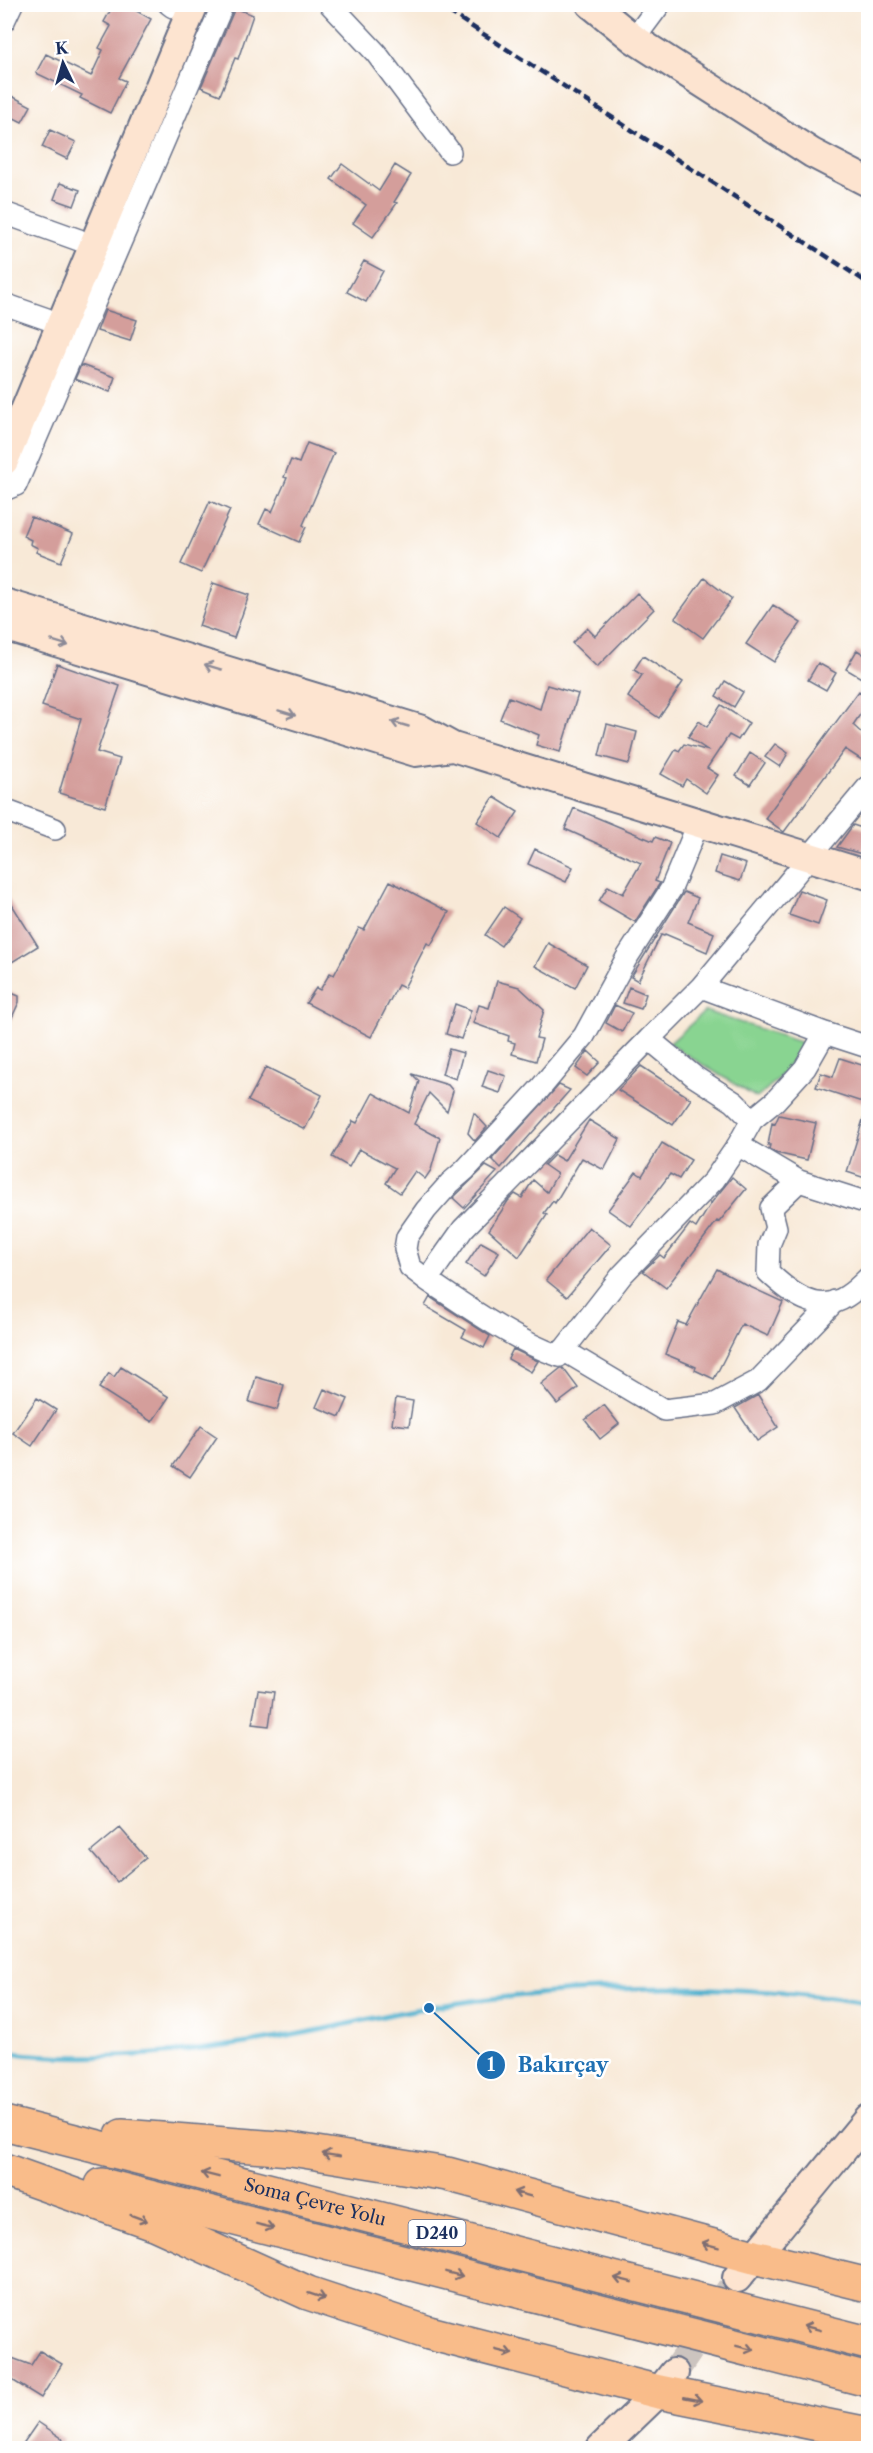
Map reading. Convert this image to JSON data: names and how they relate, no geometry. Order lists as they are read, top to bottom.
{
  "streets": {
    "highway": ["Soma Çevre Yolu", "D240"]
  },
  "places": ["Bakırçay"],
  "north": "top"
}
